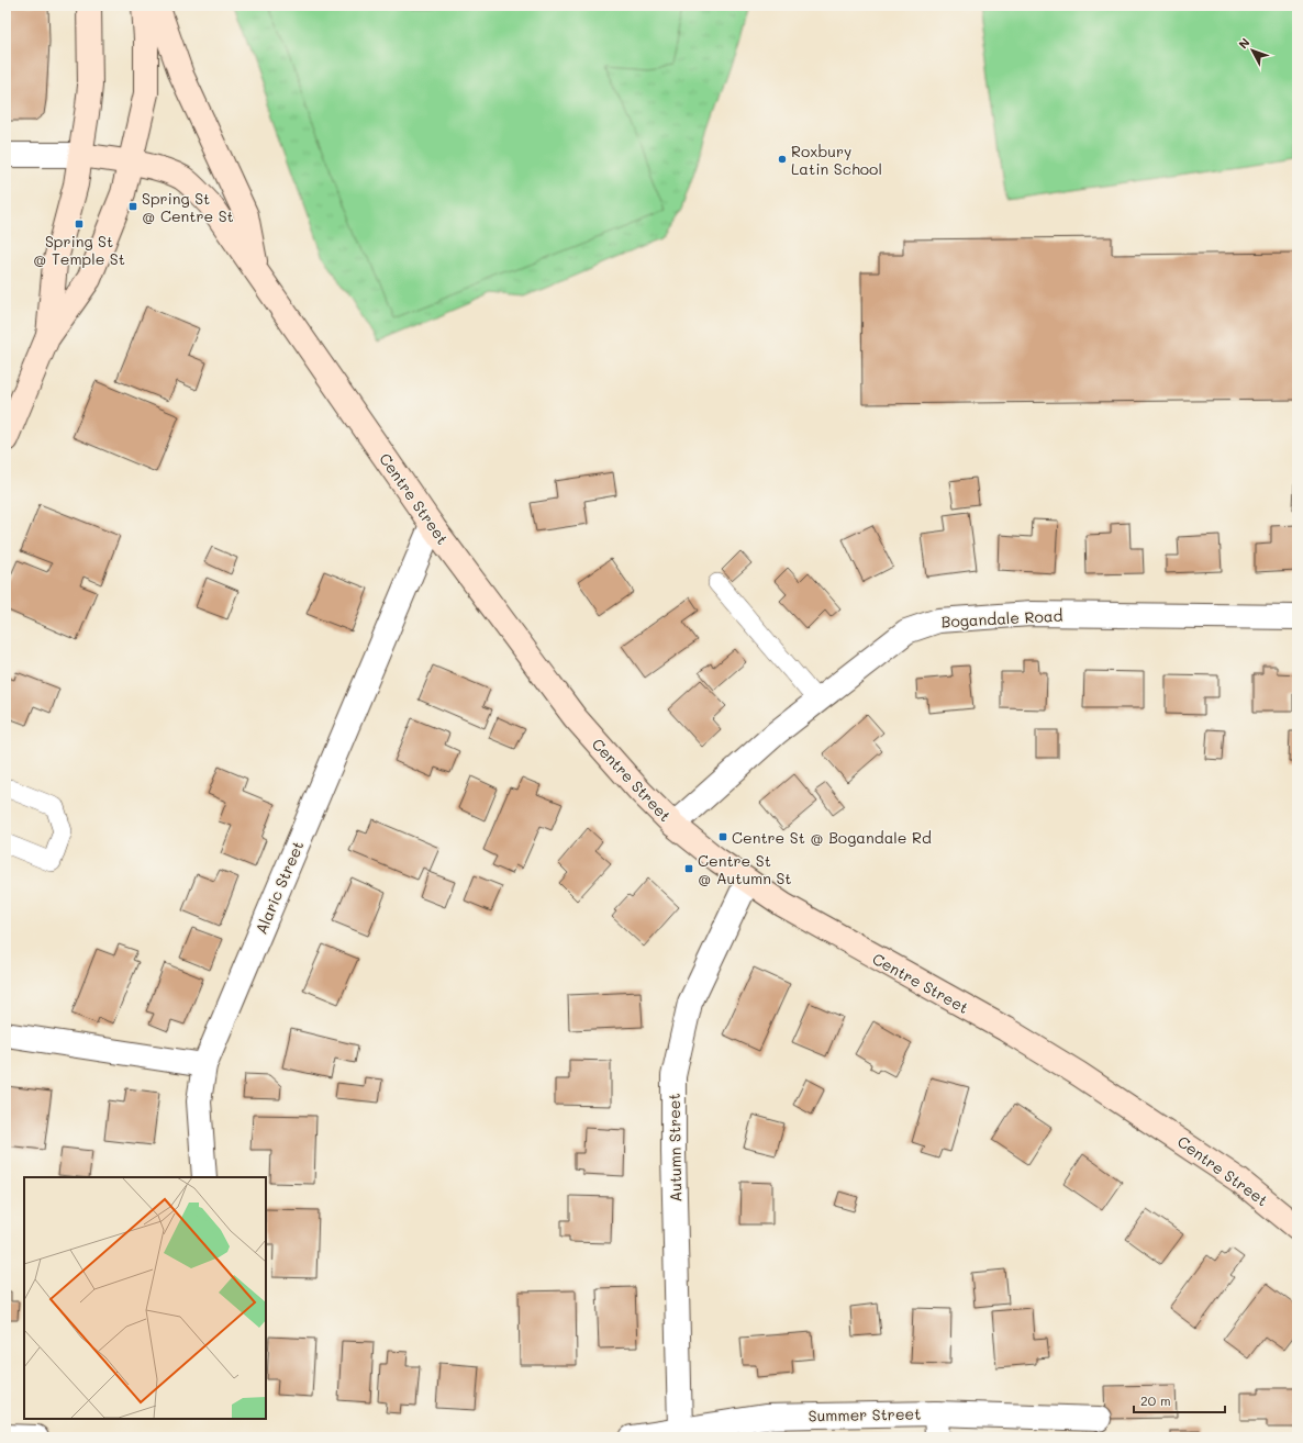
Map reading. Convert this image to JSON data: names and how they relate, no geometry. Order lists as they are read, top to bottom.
{
  "streets": {
    "main road": ["Centre Street"],
    "street": [
      "Bogandale Road",
      "Alaric Street",
      "Autumn Street",
      "Summer Street"
    ]
  },
  "crossings": [
    ["Centre Street", "Bogandale Road"],
    ["Centre Street", "Alaric Street"],
    ["Centre Street", "Autumn Street"],
    ["Autumn Street", "Summer Street"]
  ],
  "places": {
    "other": ["Roxbury Latin School"],
    "transit": [
      "Spring St @ Centre St",
      "Spring St @ Temple St",
      "Centre St @ Bogandale Rd",
      "Centre St @ Autumn St"
    ]
  },
  "scale_bar": "20 m",
  "north": "top left"
}
